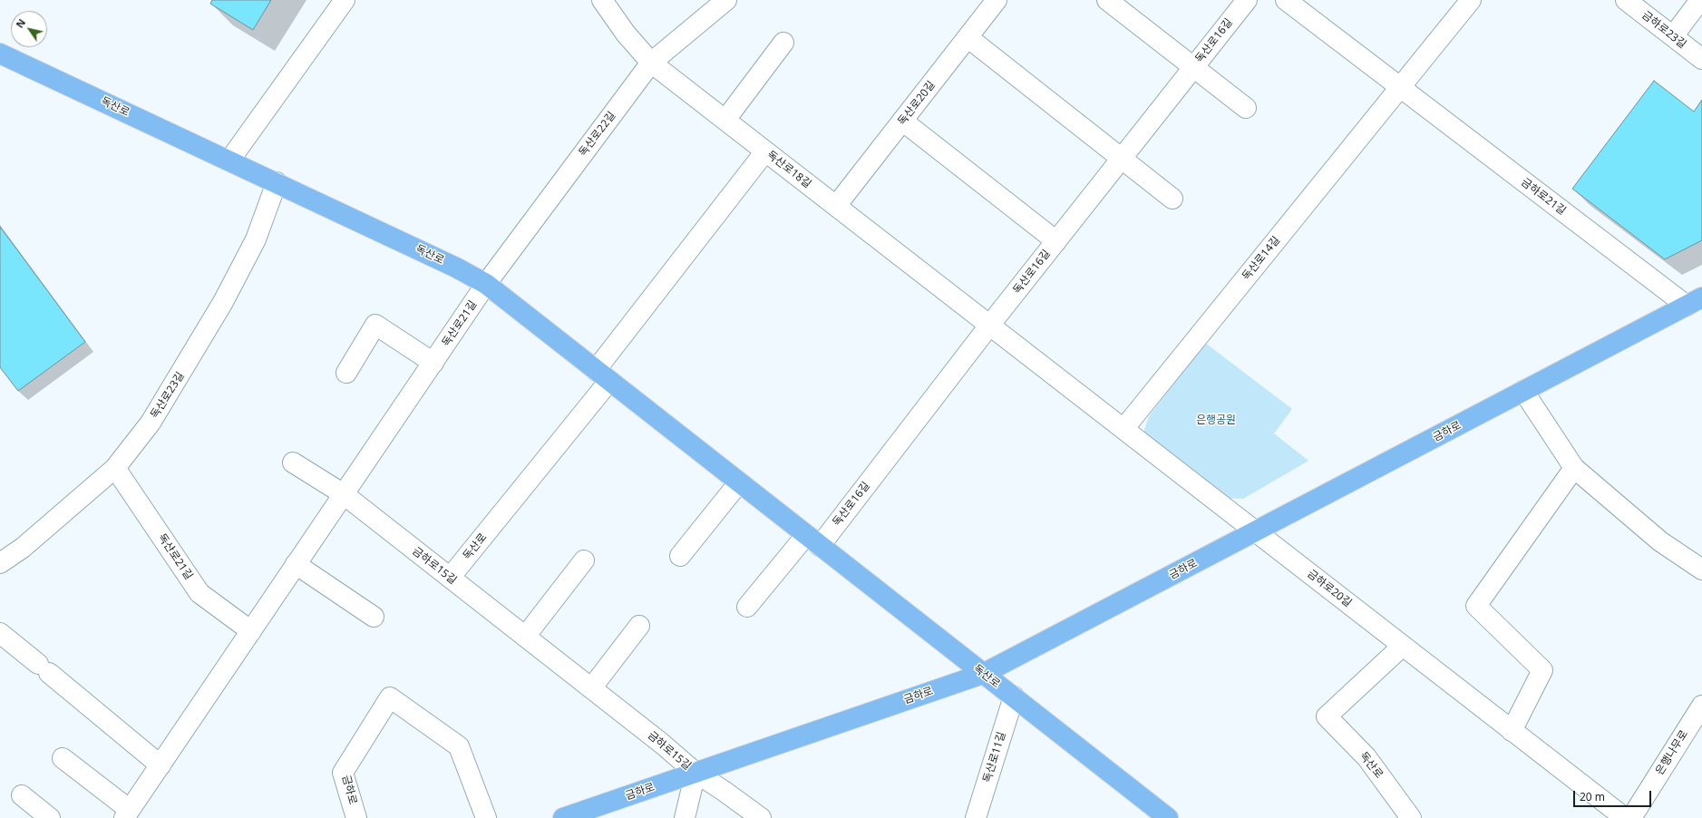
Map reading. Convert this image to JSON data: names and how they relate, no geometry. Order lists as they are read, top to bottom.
{
  "streets": {
    "main road": ["독산로", "금하로"],
    "street": [
      "금하로23길",
      "독산로16길",
      "독산로20길",
      "독산로22길",
      "독산로18길",
      "금하로21길",
      "독산로14길",
      "독산로21길",
      "독산로23길",
      "금하로15길",
      "금하로20길",
      "은행나무로",
      "독산로11길"
    ]
  },
  "crossings": [
    ["독산로16길", "독산로"],
    ["독산로16길", "독산로18길"],
    ["독산로20길", "독산로18길"],
    ["독산로", "독산로22길"],
    ["독산로", "독산로21길"],
    ["독산로", "독산로23길"],
    ["독산로", "금하로"],
    ["독산로", "금하로15길"],
    ["독산로", "금하로20길"],
    ["독산로", "독산로11길"],
    ["독산로22길", "독산로18길"],
    ["독산로22길", "독산로21길"],
    ["금하로21길", "독산로14길"],
    ["금하로21길", "금하로"],
    ["독산로21길", "독산로23길"],
    ["독산로21길", "금하로15길"],
    ["금하로", "금하로15길"],
    ["금하로", "금하로20길"]
  ],
  "parks": ["은행공원"],
  "scale_bar": "20 m",
  "north": "top left"
}
